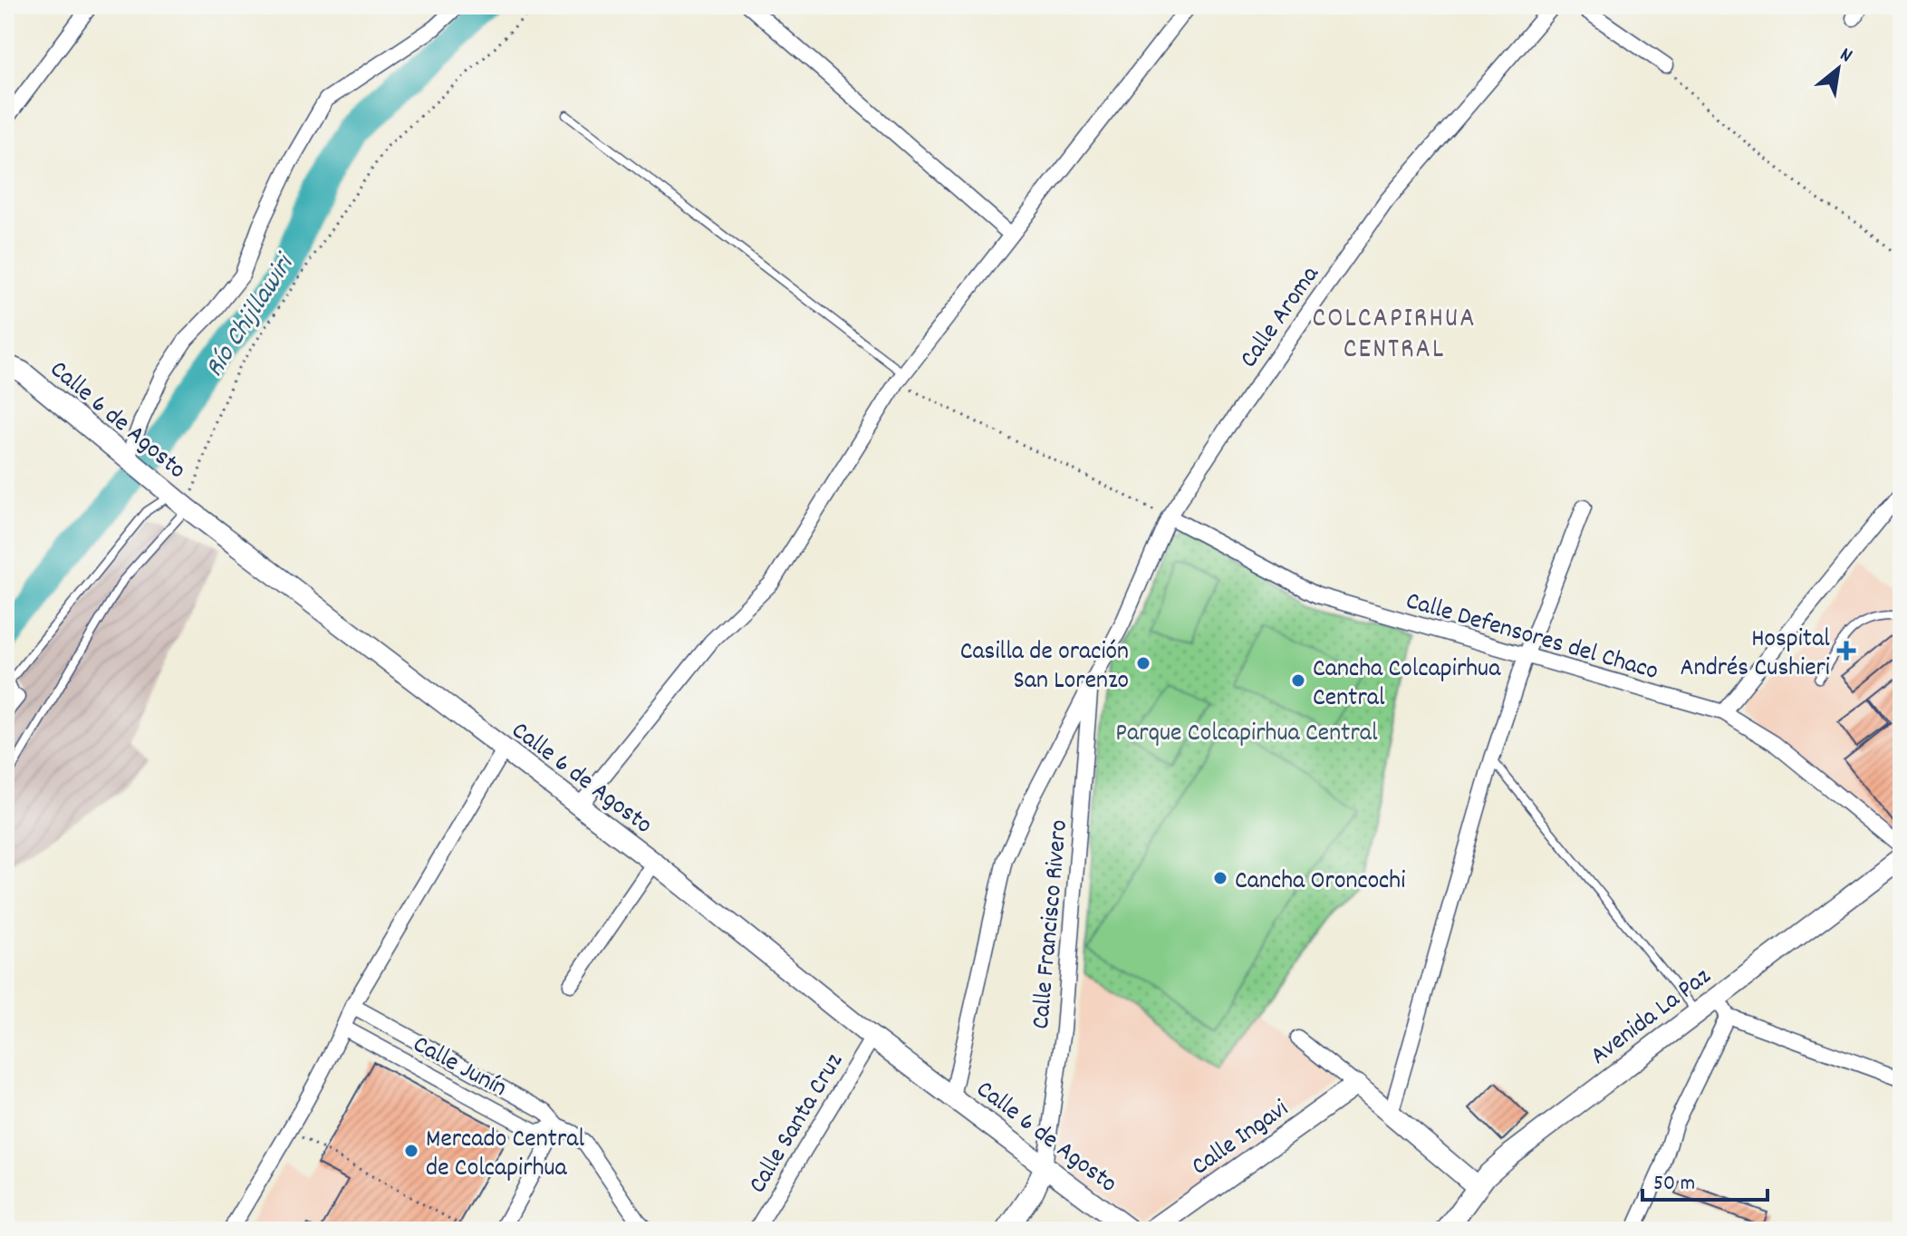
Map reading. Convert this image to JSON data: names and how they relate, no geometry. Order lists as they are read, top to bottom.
{
  "streets": {
    "main road": ["Calle 6 de Agosto", "Avenida La Paz", "Calle Ingavi"],
    "street": [
      "Calle Aroma",
      "Calle Defensores del Chaco",
      "Calle Francisco Rivero",
      "Calle Junín",
      "Calle Santa Cruz"
    ]
  },
  "crossings": [
    ["Calle Aroma", "Calle 6 de Agosto"],
    ["Calle Aroma", "Calle Defensores del Chaco"],
    ["Calle Aroma", "Calle Francisco Rivero"],
    ["Calle 6 de Agosto", "Calle Francisco Rivero"],
    ["Calle 6 de Agosto", "Calle Santa Cruz"]
  ],
  "districts": ["COLCAPIRHUA CENTRAL"],
  "water": ["Río Chijllawiri"],
  "parks": ["Parque Colcapirhua Central"],
  "places": {
    "health": ["Hospital Andrés Cushieri"],
    "other": [
      "Casilla de oración San Lorenzo",
      "Cancha Colcapirhua Central",
      "Cancha Oroncochi",
      "Mercado Central de Colcapirhua"
    ]
  },
  "scale_bar": "50 m",
  "north": "top right"
}
